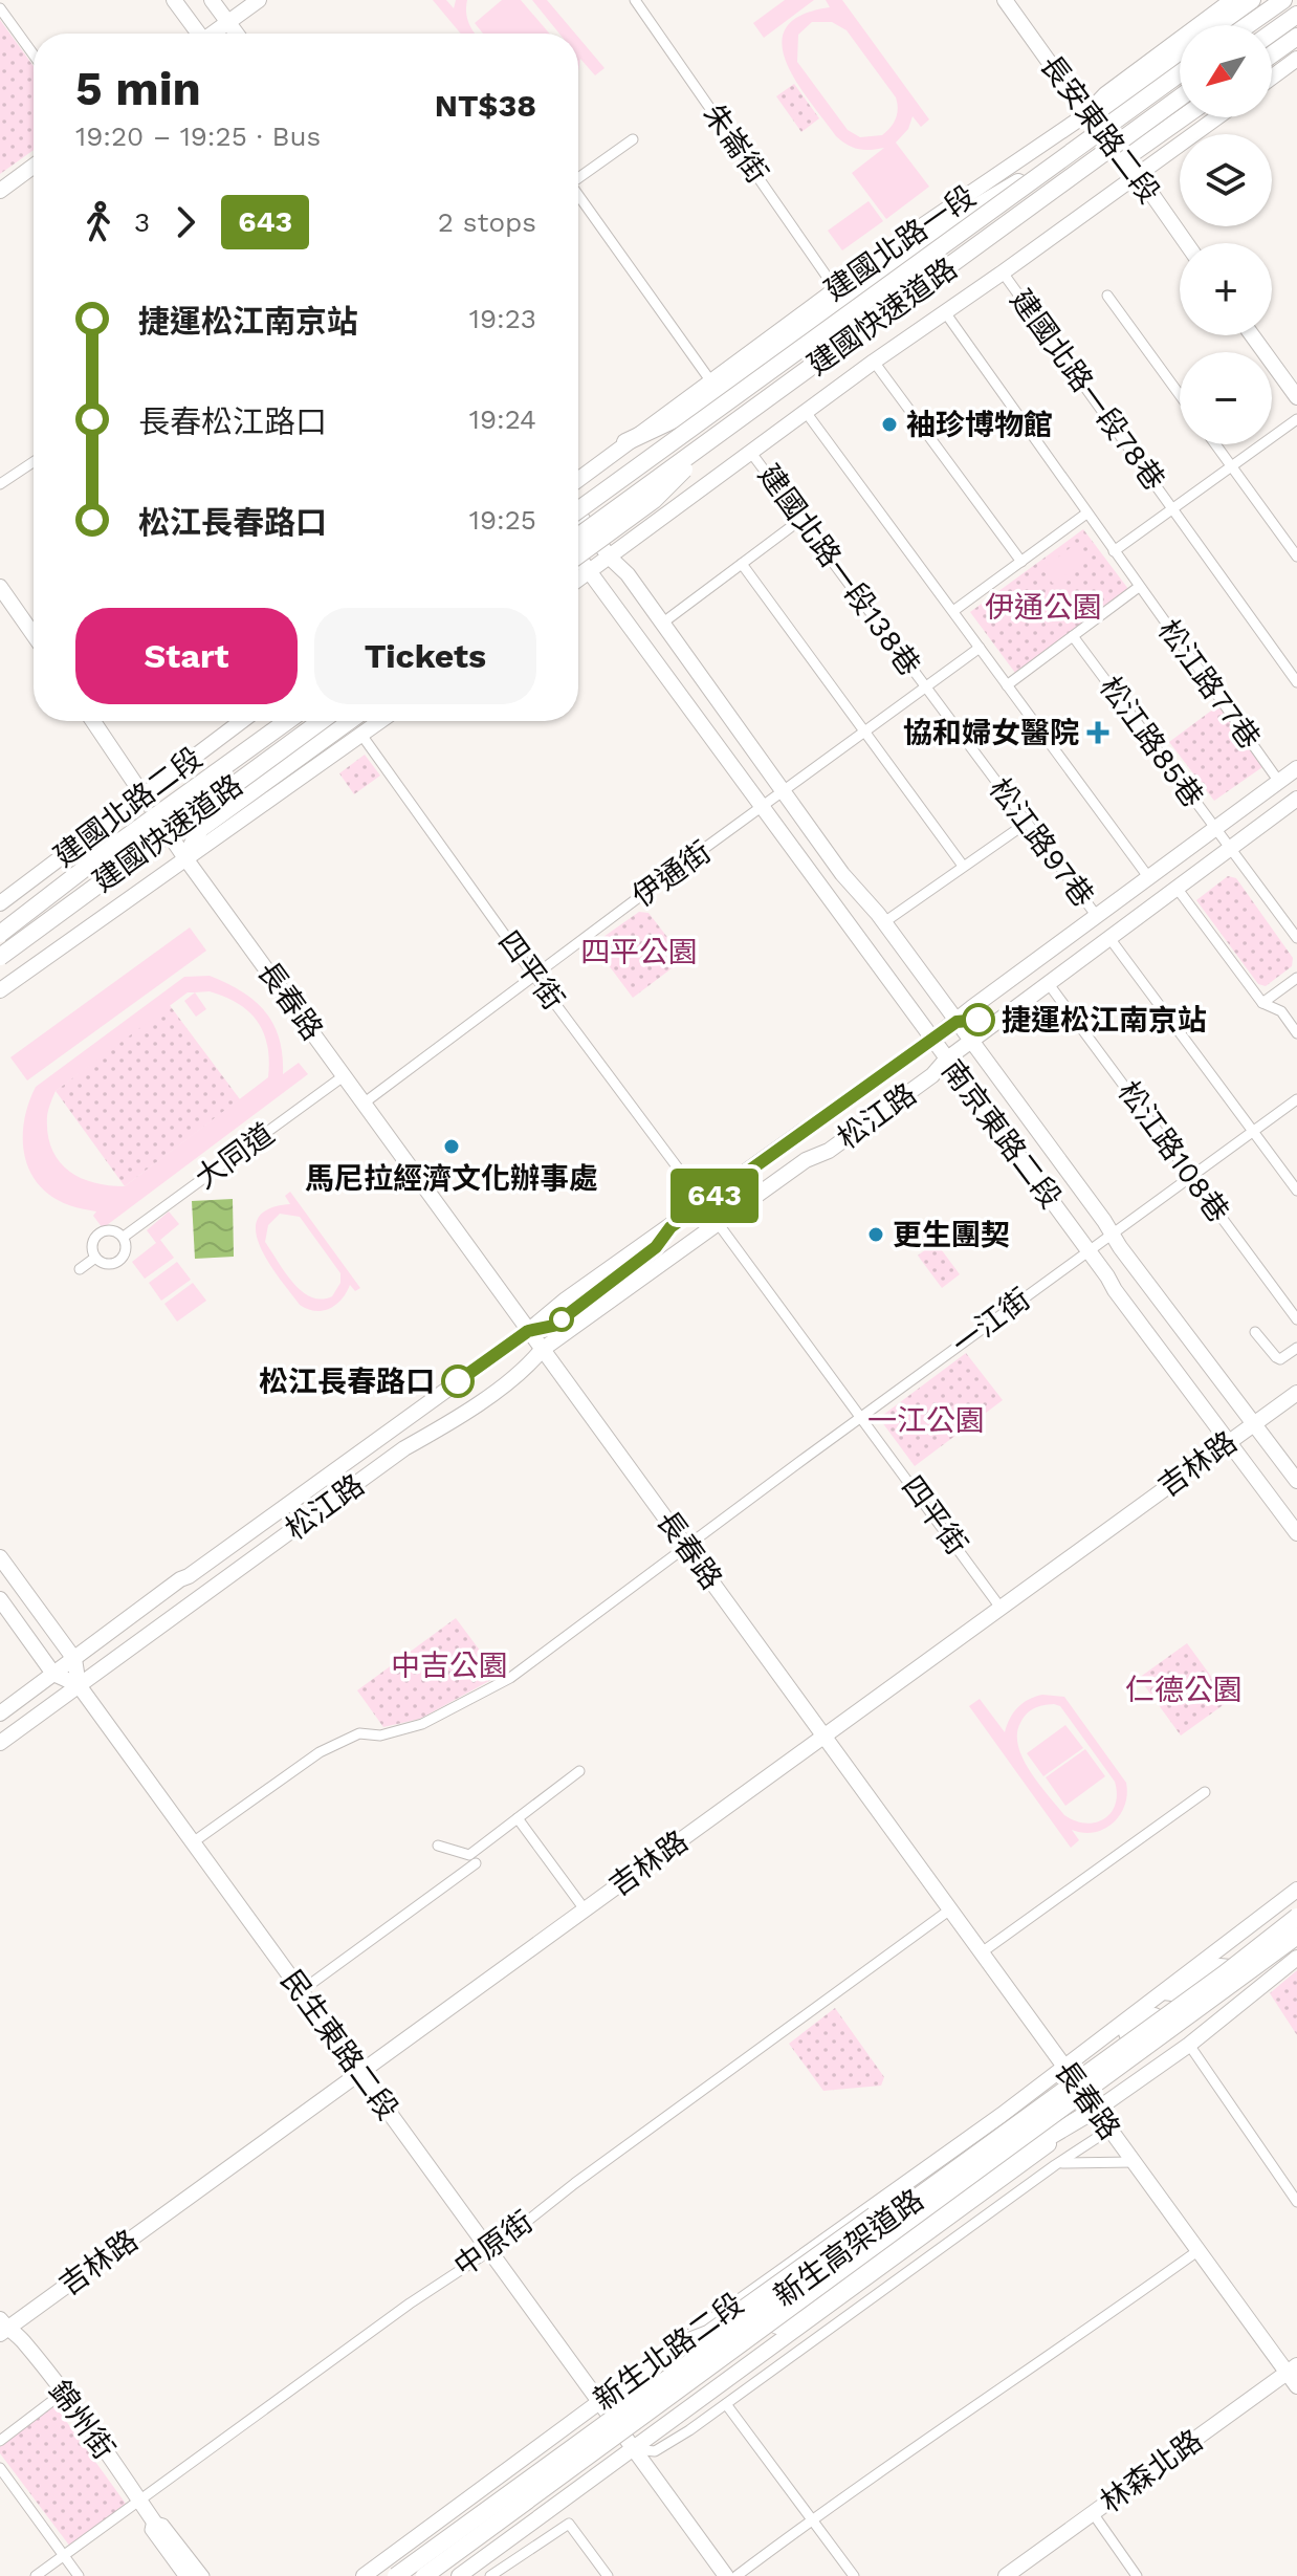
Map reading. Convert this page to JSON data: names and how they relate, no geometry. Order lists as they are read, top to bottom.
{
  "streets": {
    "highway": ["建國快速道路", "新生高架道路"],
    "street": [
      "長安東路二段",
      "朱崙街",
      "建國北路一段",
      "建國北路一段78巷",
      "建國北路一段138巷",
      "松江路77巷",
      "松江路85巷",
      "建國北路二段",
      "松江路97巷",
      "伊通街",
      "四平街",
      "長春路",
      "松江路",
      "南京東路二段",
      "松江路108巷",
      "大同道",
      "一江街",
      "吉林路",
      "民生東路二段",
      "中原街",
      "新生北路二段",
      "錦州街",
      "林森北路"
    ]
  },
  "crossings": [
    ["長安東路二段", "建國北路一段"],
    ["朱崙街", "建國北路一段"],
    ["建國北路一段138巷", "松江路97巷"],
    ["建國北路一段138巷", "伊通街"],
    ["松江路77巷", "松江路"],
    ["松江路85巷", "松江路"],
    ["建國北路二段", "長春路"],
    ["松江路97巷", "伊通街"],
    ["松江路97巷", "松江路"],
    ["伊通街", "四平街"],
    ["伊通街", "長春路"],
    ["伊通街", "南京東路二段"],
    ["四平街", "松江路"],
    ["四平街", "一江街"],
    ["四平街", "吉林路"],
    ["長春路", "松江路"],
    ["長春路", "大同道"],
    ["長春路", "一江街"],
    ["長春路", "吉林路"],
    ["長春路", "中原街"],
    ["長春路", "新生北路二段"],
    ["長春路", "林森北路"],
    ["松江路", "南京東路二段"],
    ["松江路", "松江路108巷"],
    ["松江路", "民生東路二段"],
    ["南京東路二段", "一江街"],
    ["南京東路二段", "吉林路"],
    ["松江路108巷", "一江街"],
    ["一江街", "民生東路二段"],
    ["吉林路", "民生東路二段"],
    ["吉林路", "錦州街"],
    ["民生東路二段", "中原街"],
    ["民生東路二段", "新生北路二段"],
    ["中原街", "錦州街"]
  ],
  "parks": [
    "伊通公園",
    "四平公園",
    "一江公園",
    "中吉公園",
    "仁德公園"
  ],
  "places": {
    "other": [
      "袖珍博物館",
      "捷運松江南京站",
      "馬尼拉經濟文化辦事處",
      "更生團契",
      "松江長春路口"
    ],
    "health": ["協和婦女醫院"]
  },
  "lines": ["bus line 643"],
  "north": "bottom left",
  "page": {
    "on_map": "643",
    "map_buttons": ["+", "−"],
    "heading": ["5 min", "19:20 – 19:25 · Bus", "NT$38"],
    "legs": ["3", "643", "2 stops"],
    "list": [
      {
        "name": "捷運松江南京站",
        "value": "19:23"
      },
      {
        "name": "長春松江路口",
        "value": "19:24"
      },
      {
        "name": "松江長春路口",
        "value": "19:25"
      }
    ],
    "buttons": ["Start", "Tickets"]
  }
}
